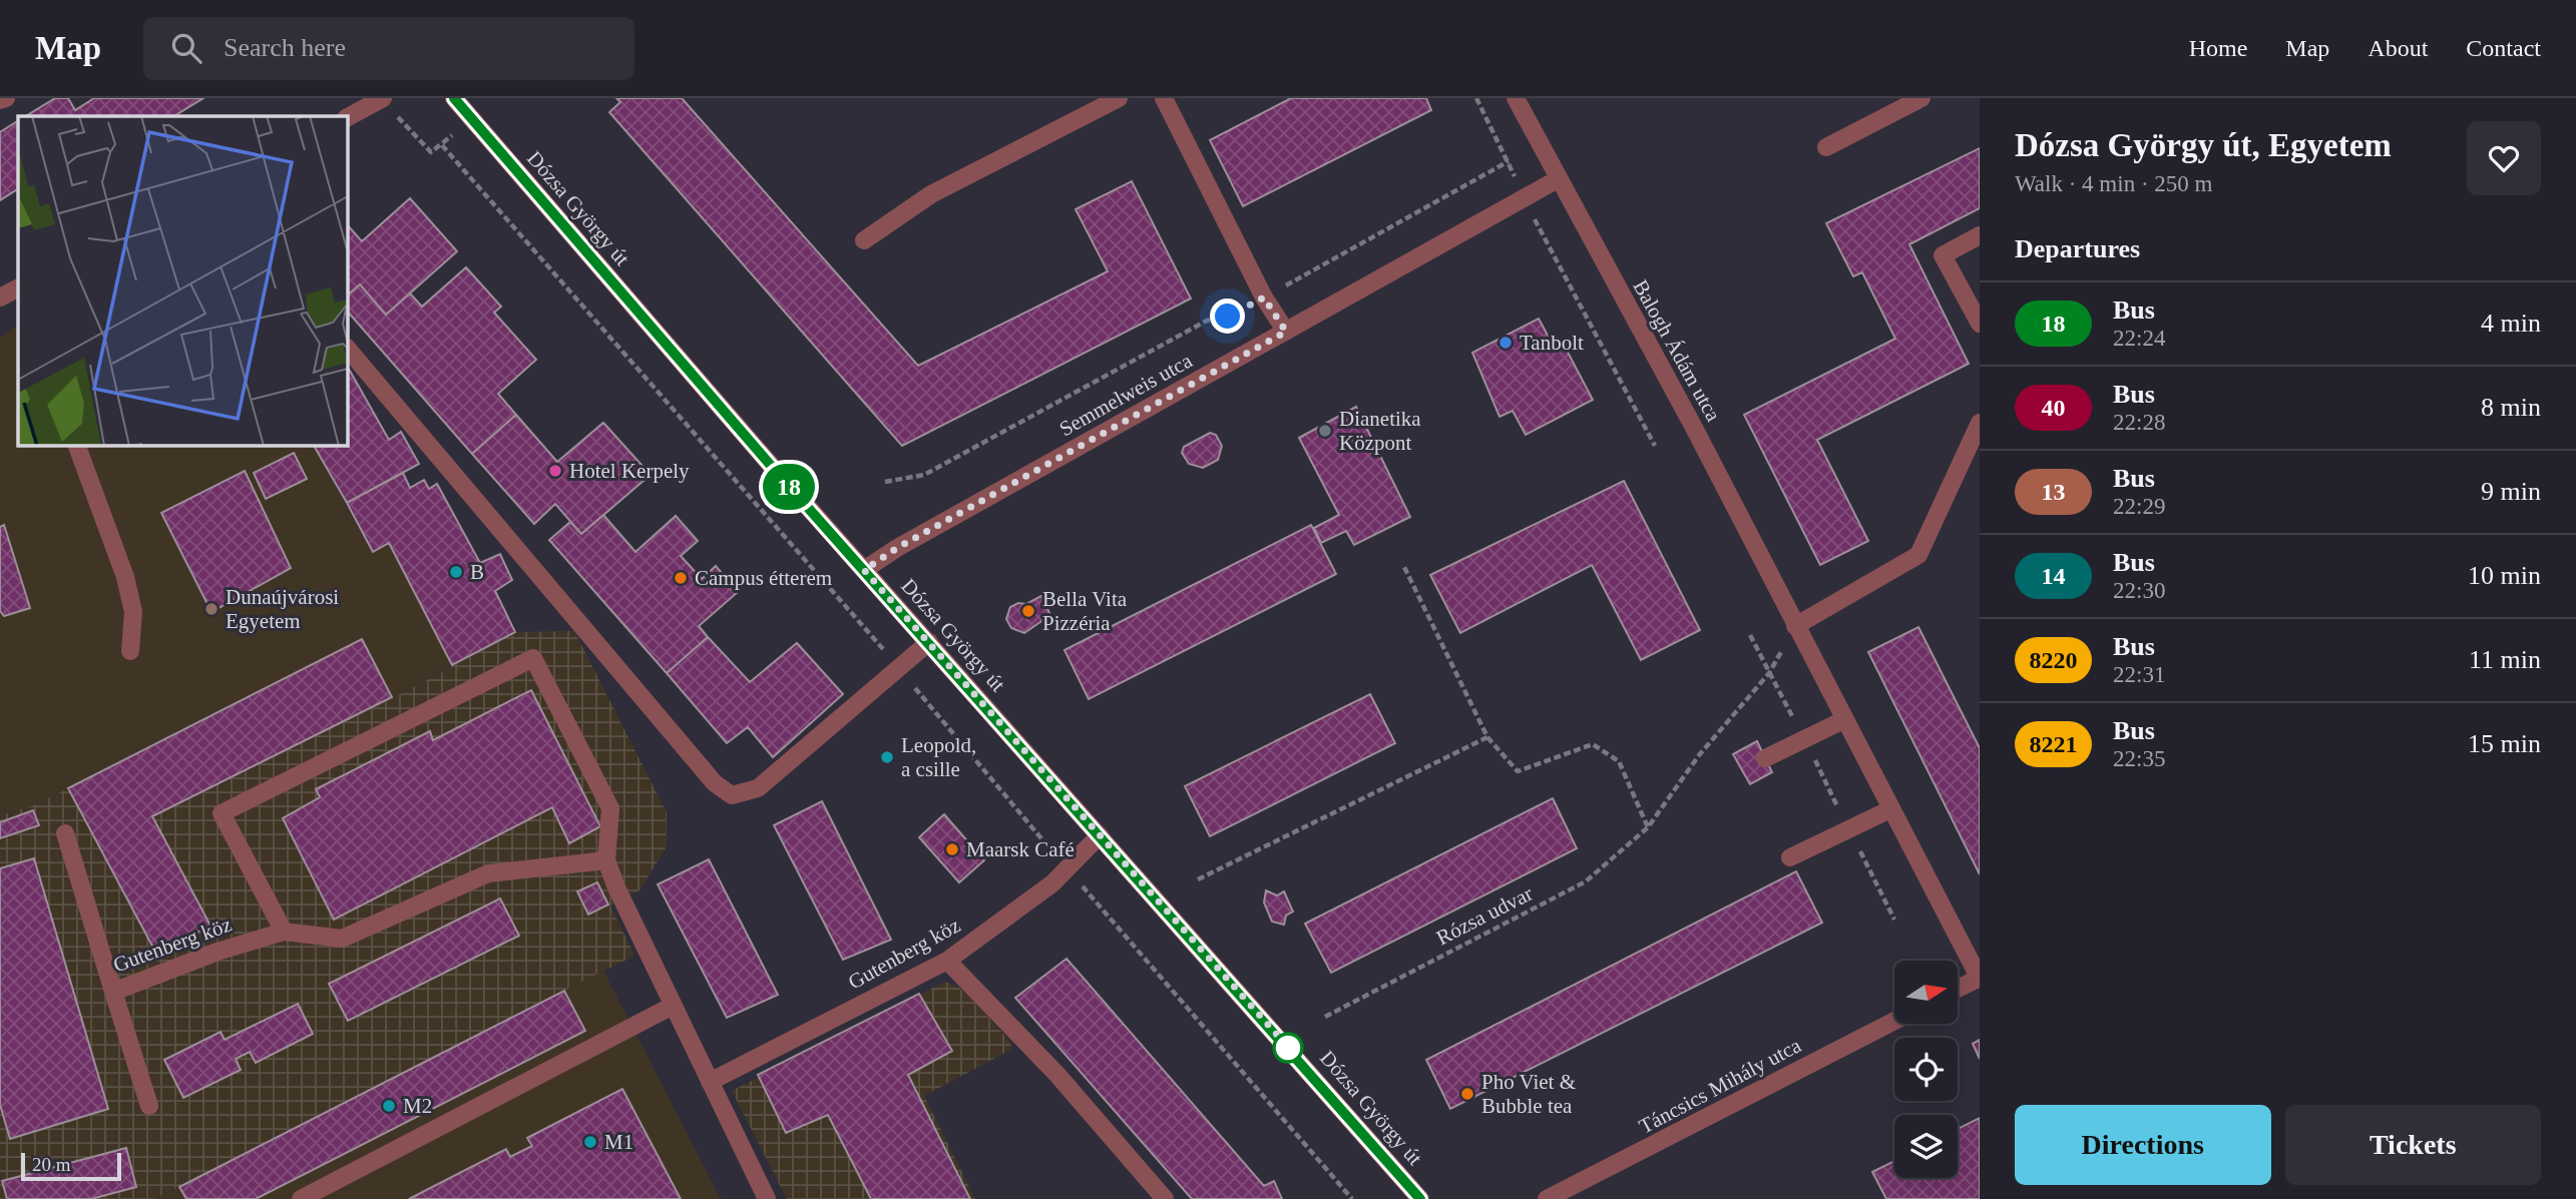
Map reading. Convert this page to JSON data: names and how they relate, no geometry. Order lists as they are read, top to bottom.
{
  "streets": {
    "street": [
      "Dózsa György út",
      "Balogh Ádám utca",
      "Semmelweis utca",
      "Gutenberg köz",
      "Táncsics Mihály utca"
    ],
    "path": ["Rózsa udvar"]
  },
  "crossings": [
    ["Dózsa György út", "Semmelweis utca"],
    ["Dózsa György út", "Gutenberg köz"],
    ["Balogh Ádám utca", "Semmelweis utca"],
    ["Balogh Ádám utca", "Rózsa udvar"]
  ],
  "places": [
    "Tanbolt",
    "Dianetika Központ",
    "Hotel Kerpely",
    "B",
    "Campus étterem",
    "Dunaújvárosi Egyetem",
    "Bella Vita Pizzéria",
    "Leopold, a csille",
    "Maarsk Café",
    "Pho Viet & Bubble tea",
    "M2",
    "M1"
  ],
  "lines": ["bus line 18"],
  "scale_bar": "20 m",
  "north": "right",
  "page": {
    "header": "Map",
    "search": "Search here",
    "nav": [
      "Home",
      "Map",
      "About",
      "Contact"
    ],
    "on_map": "18",
    "heading": [
      ["Dózsa György út, Egyetem", "Walk · 4 min · 250 m"],
      "Departures"
    ],
    "list": [
      {
        "mark": "18",
        "name": "Bus",
        "note": "22:24",
        "value": "4 min"
      },
      {
        "mark": "40",
        "name": "Bus",
        "note": "22:28",
        "value": "8 min"
      },
      {
        "mark": "13",
        "name": "Bus",
        "note": "22:29",
        "value": "9 min"
      },
      {
        "mark": "14",
        "name": "Bus",
        "note": "22:30",
        "value": "10 min"
      },
      {
        "mark": "8220",
        "name": "Bus",
        "note": "22:31",
        "value": "11 min"
      },
      {
        "mark": "8221",
        "name": "Bus",
        "note": "22:35",
        "value": "15 min"
      }
    ],
    "buttons": ["Directions", "Tickets"],
    "scale": "20 m"
  }
}
